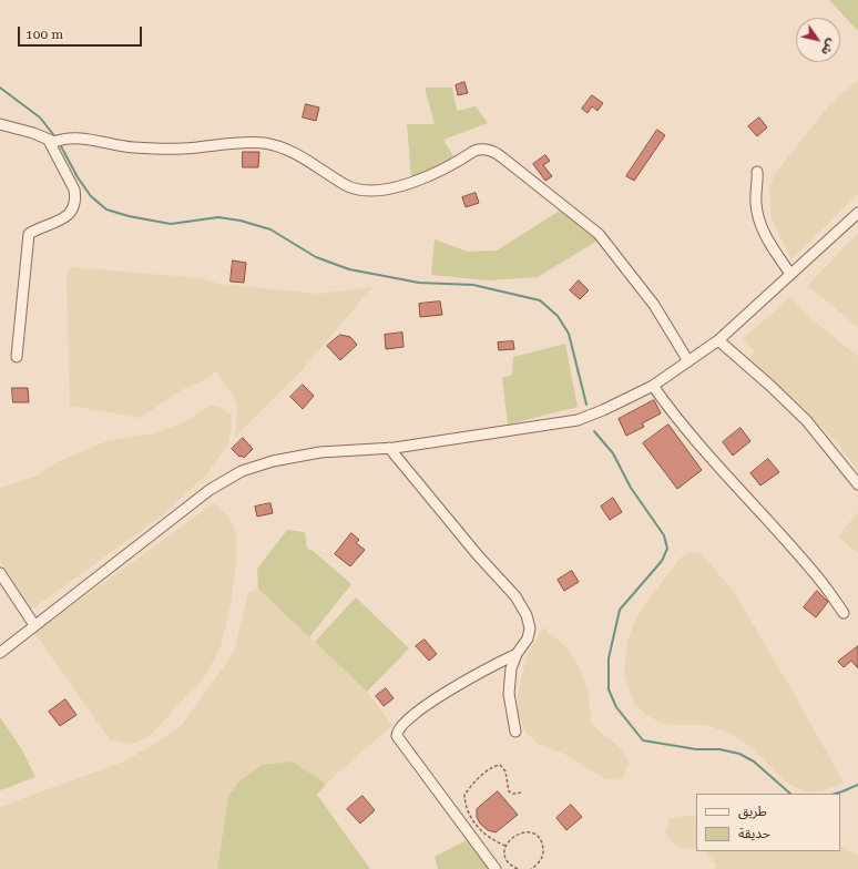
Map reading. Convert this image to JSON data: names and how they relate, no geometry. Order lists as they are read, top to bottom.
{
  "legend": ["طريق", "حديقة"],
  "scale_bar": "100 m",
  "north": "bottom right"
}
